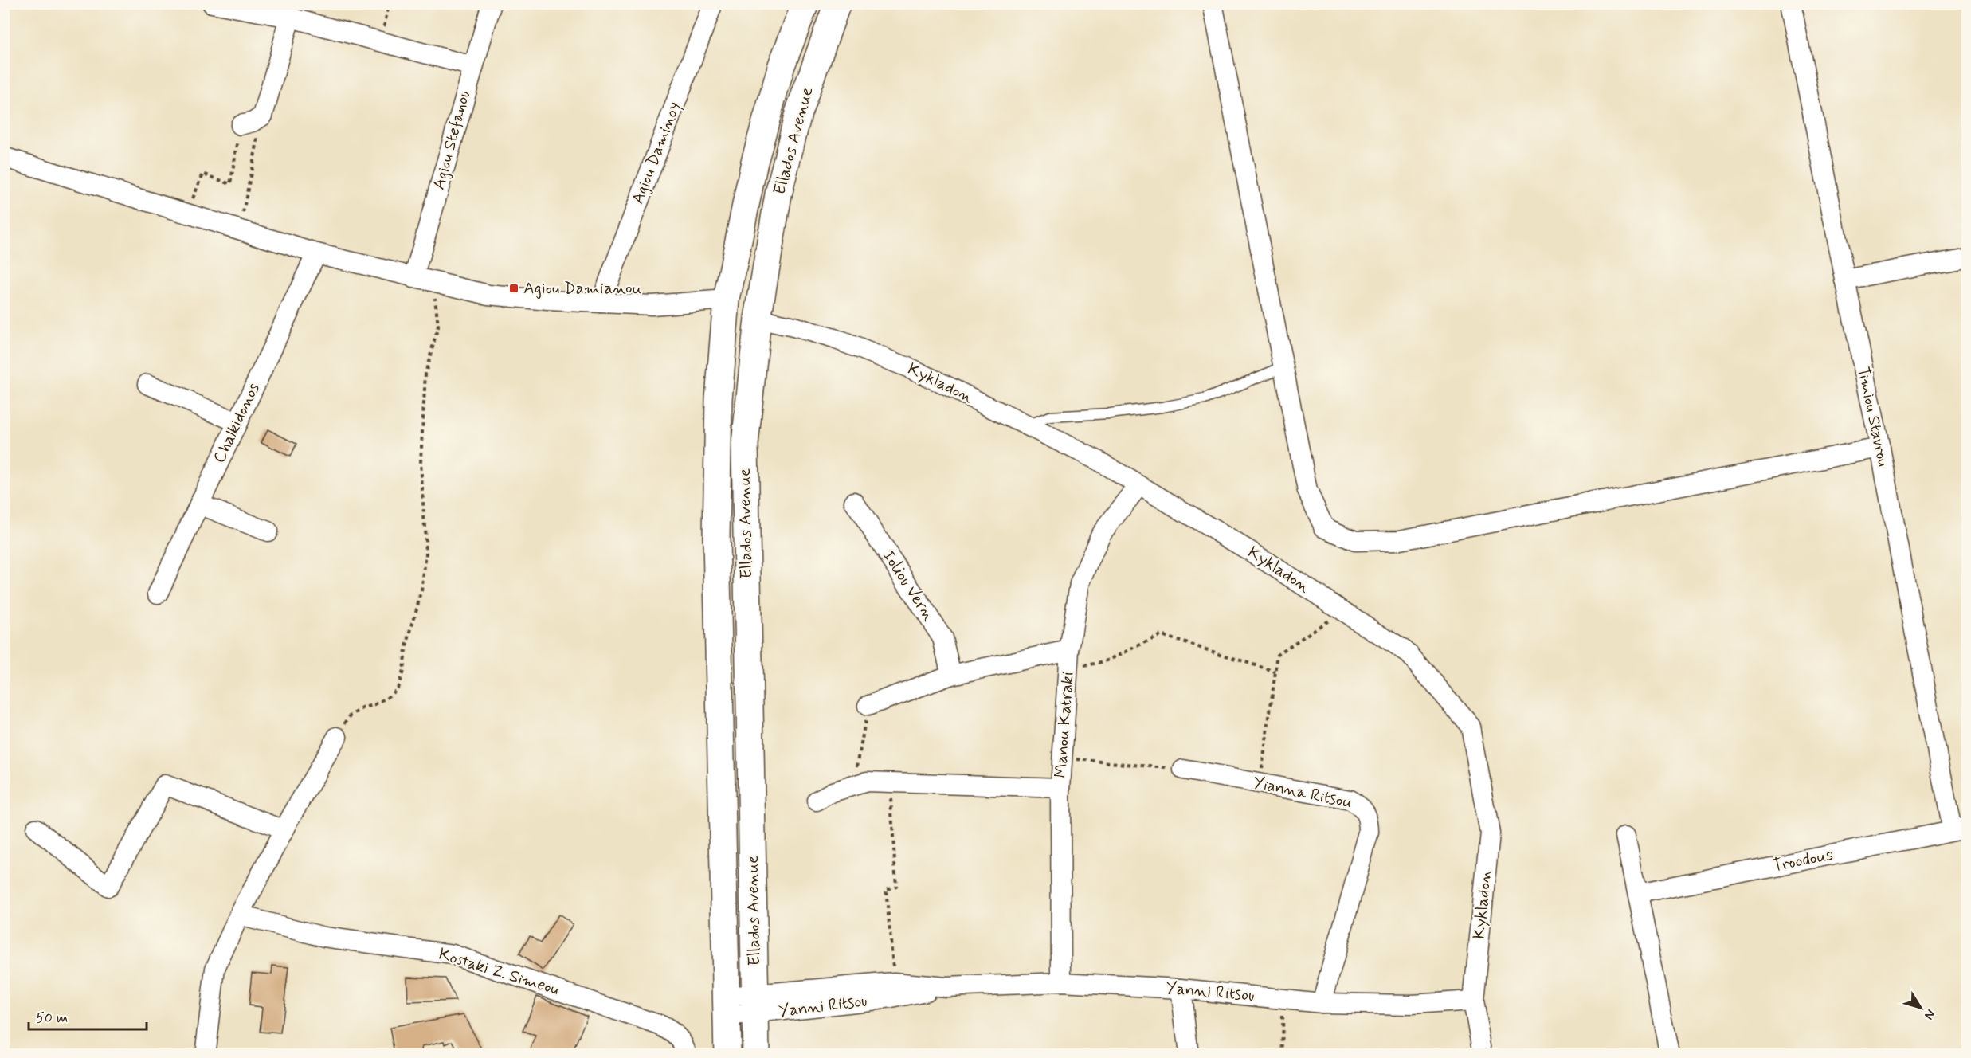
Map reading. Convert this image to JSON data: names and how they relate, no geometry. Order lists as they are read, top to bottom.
{
  "streets": {
    "main road": ["Ellados Avenue"],
    "street": [
      "Agiou Stefanou",
      "Agiou Daminoy",
      "Kykladon",
      "Timiou Stavrou",
      "Chalkidonos",
      "Ioliou Vern",
      "Manou Katraki",
      "Yianna Ritsou",
      "Troodous",
      "Kostaki Z. Simeou",
      "Yanni Ritsou"
    ]
  },
  "crossings": [
    ["Ellados Avenue", "Kykladon"],
    ["Ellados Avenue", "Yanni Ritsou"],
    ["Kykladon", "Manou Katraki"],
    ["Kykladon", "Yanni Ritsou"],
    ["Timiou Stavrou", "Troodous"],
    ["Manou Katraki", "Yanni Ritsou"],
    ["Yianna Ritsou", "Yanni Ritsou"]
  ],
  "places": {
    "transit": ["Agiou Damianou"]
  },
  "scale_bar": "50 m",
  "north": "bottom right"
}
